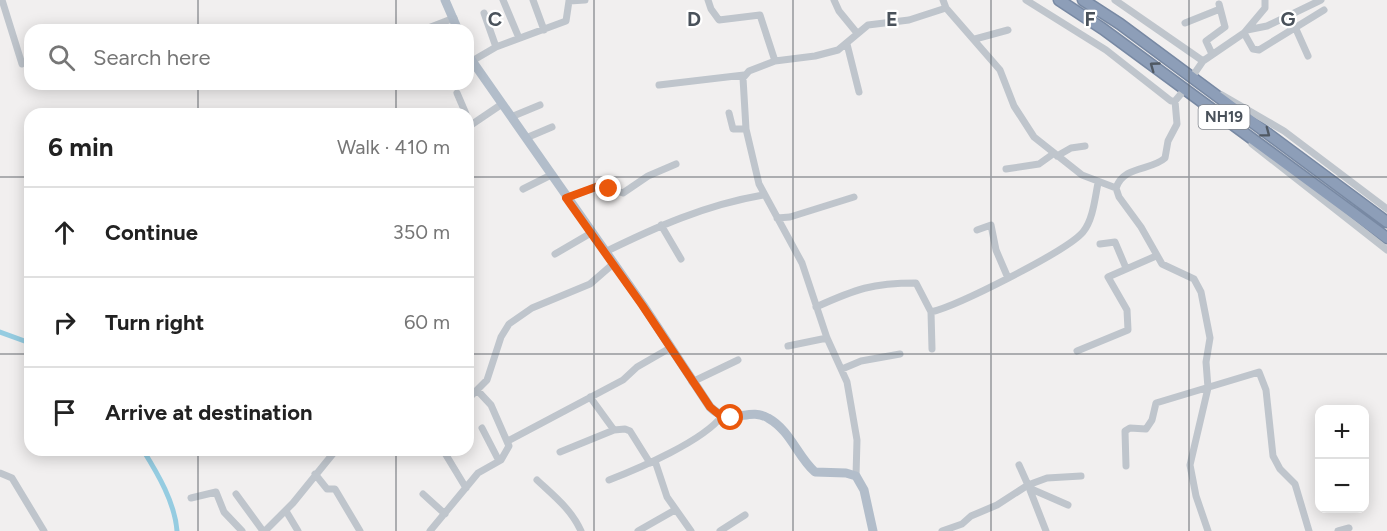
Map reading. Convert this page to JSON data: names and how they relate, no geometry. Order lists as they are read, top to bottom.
{
  "streets": {
    "highway": ["NH19"]
  },
  "page": {
    "search": "Search here",
    "heading": ["6 min", "Walk · 410 m"],
    "list": [
      ["Continue", "350 m"],
      ["Turn right", "60 m"],
      "Arrive at destination"
    ],
    "map_buttons": ["+", "−"]
  },
  "grid": {
    "columns": [
      "C",
      "D",
      "E",
      "F",
      "G"
    ]
  }
}
